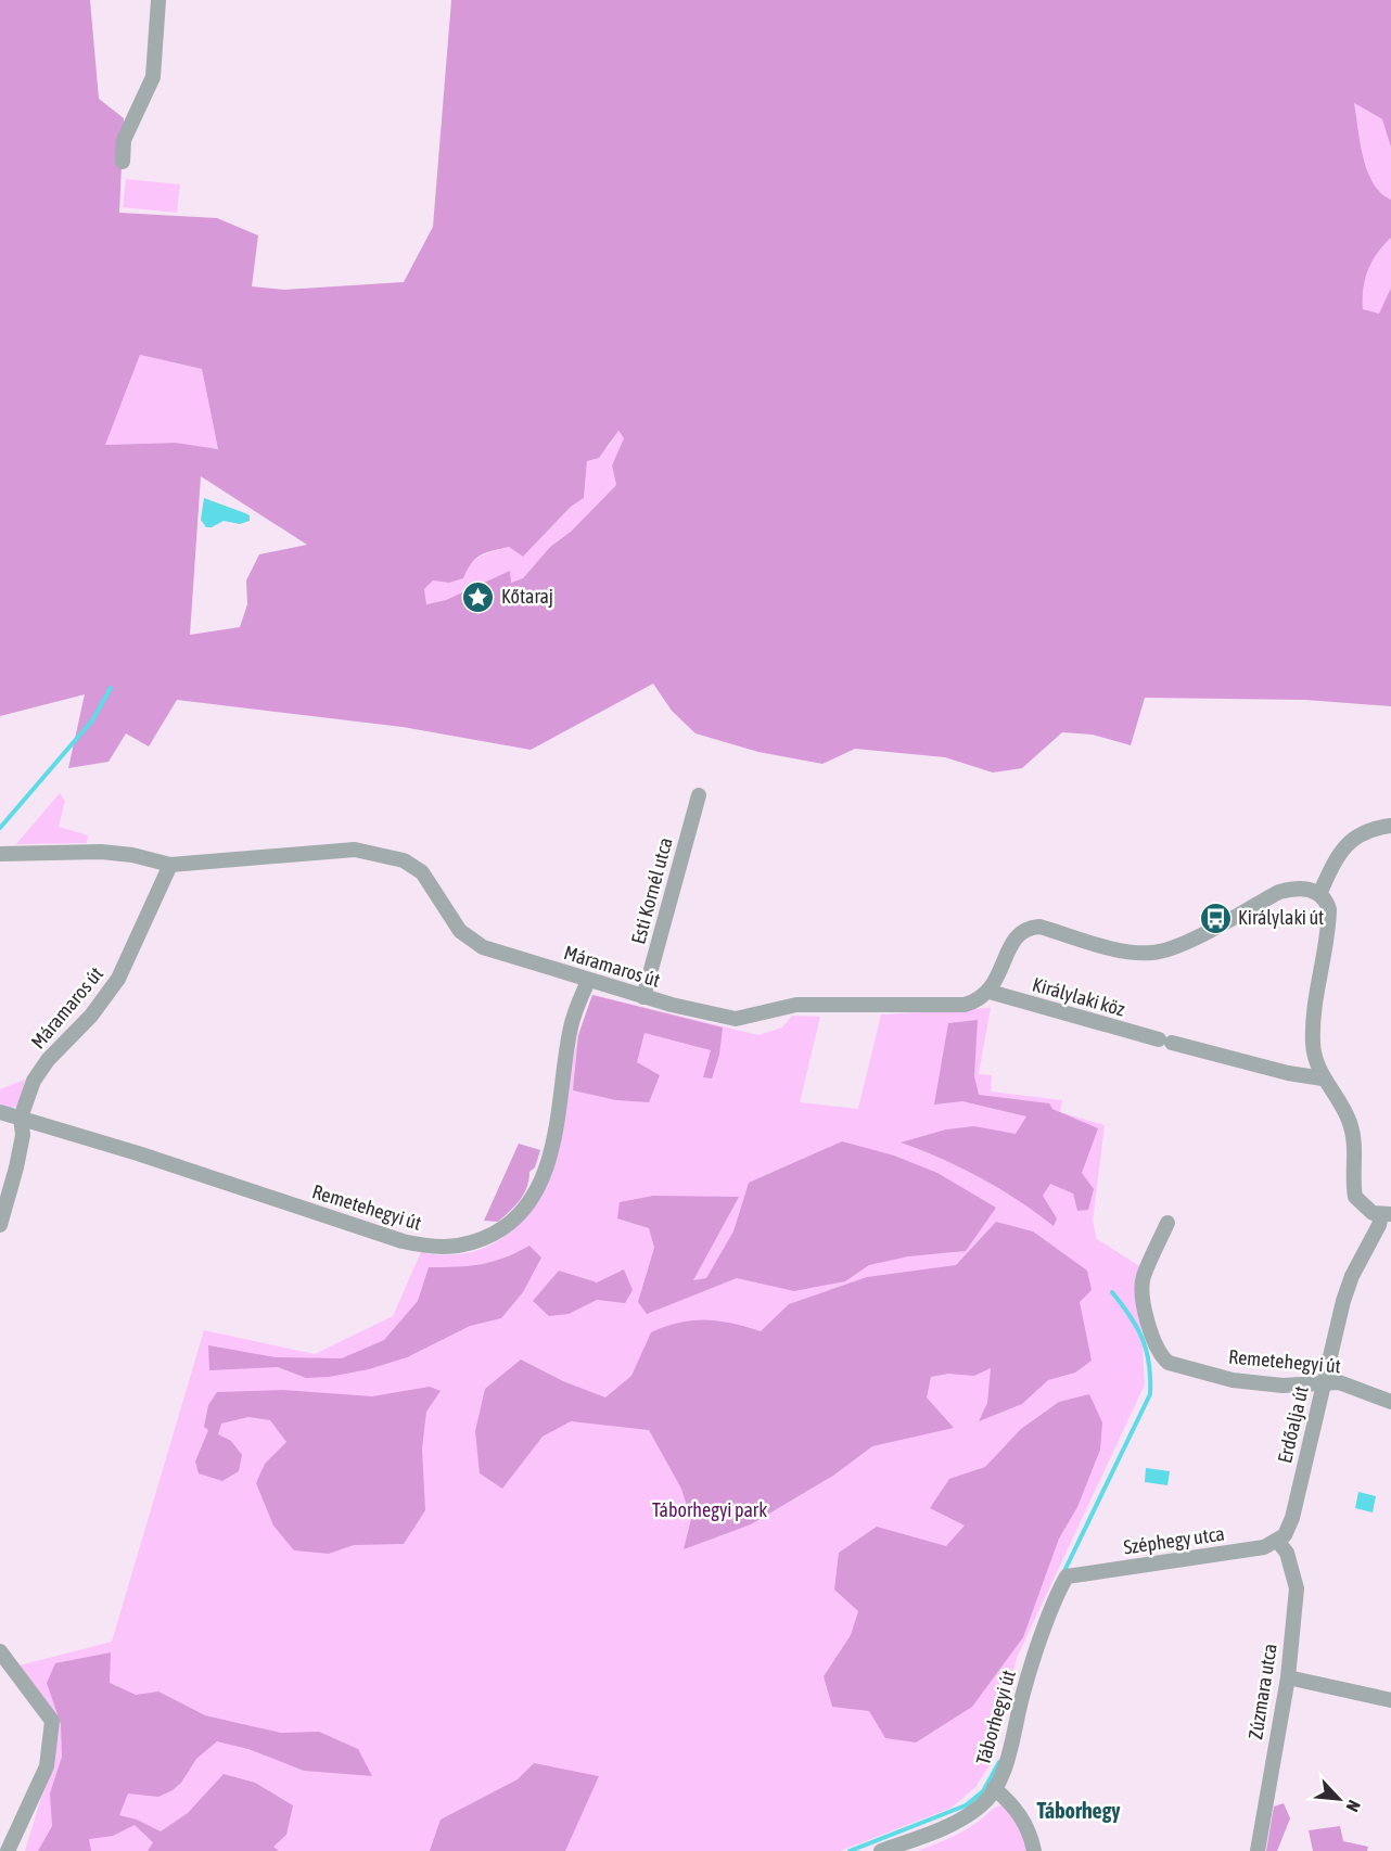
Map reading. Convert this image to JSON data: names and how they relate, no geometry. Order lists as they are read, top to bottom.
{
  "streets": {
    "street": [
      "Esti Kornél utca",
      "Máramaros út",
      "Királylaki köz",
      "Remetehegyi út",
      "Erdőalja út",
      "Széphegy utca",
      "Zúzmara utca",
      "Táborhegyi út"
    ]
  },
  "crossings": [
    ["Esti Kornél utca", "Máramaros út"],
    ["Máramaros út", "Királylaki köz"],
    ["Máramaros út", "Remetehegyi út"],
    ["Remetehegyi út", "Erdőalja út"],
    ["Erdőalja út", "Széphegy utca"],
    ["Erdőalja út", "Zúzmara utca"],
    ["Széphegy utca", "Zúzmara utca"],
    ["Széphegy utca", "Táborhegyi út"]
  ],
  "districts": ["Táborhegy"],
  "parks": ["Táborhegyi park"],
  "places": {
    "place": ["Kőtaraj"],
    "bus stop": ["Királylaki út"]
  },
  "north": "bottom right"
}
